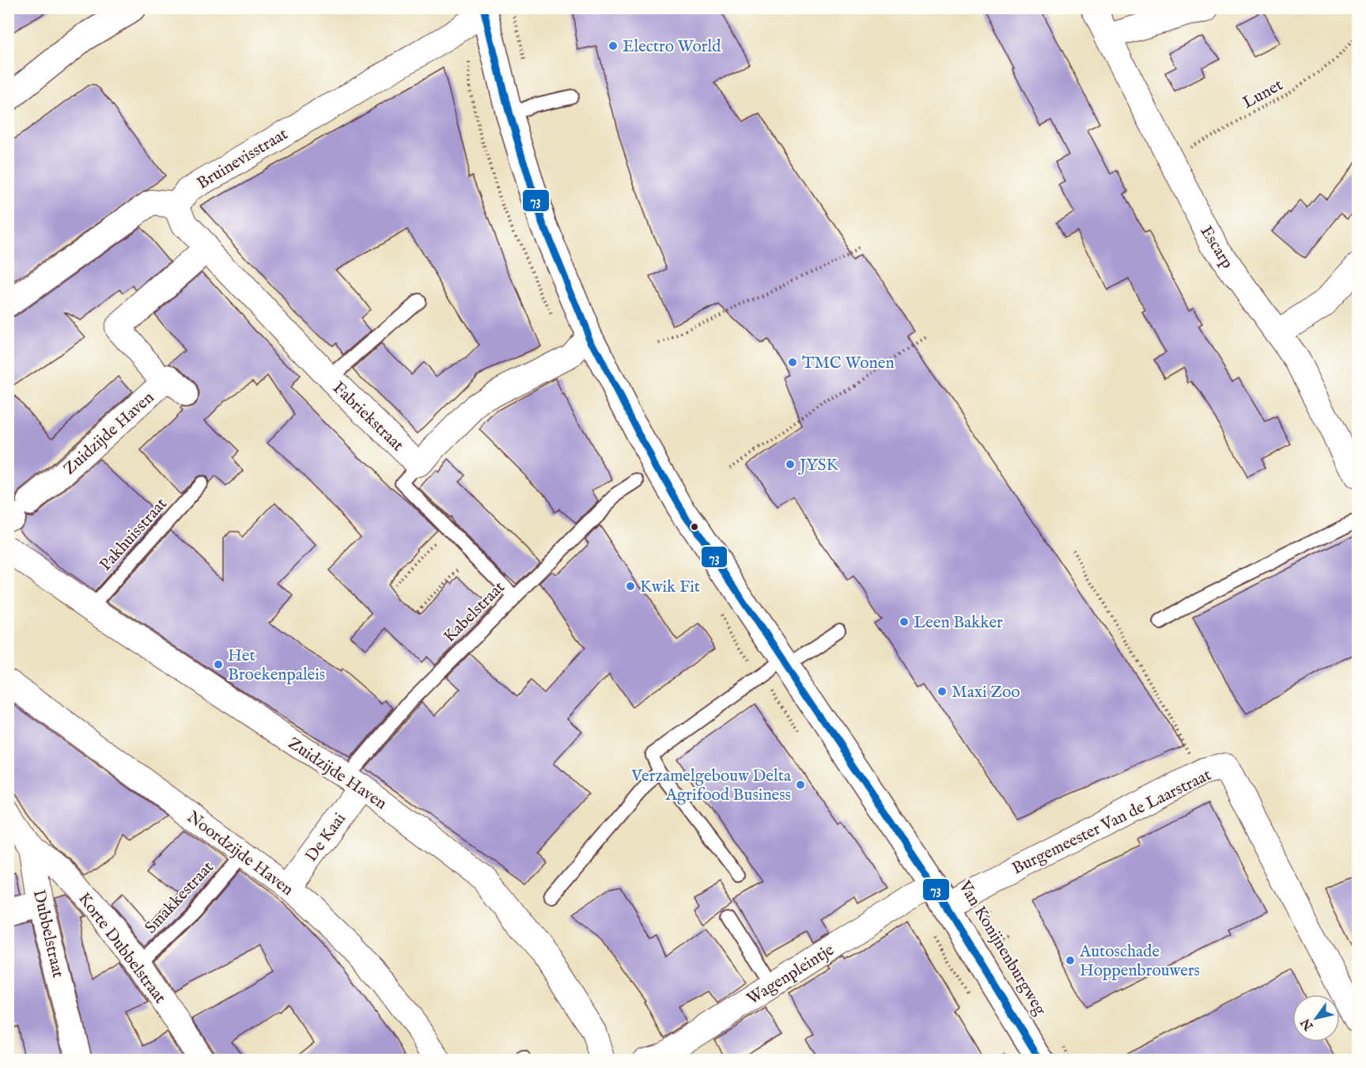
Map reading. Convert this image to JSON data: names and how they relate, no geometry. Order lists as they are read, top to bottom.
{
  "streets": {
    "main road": ["Van Konijnenburgweg"],
    "street": [
      "Bruinevisstraat",
      "Escarp",
      "Fabriekstraat",
      "Zuidzijde Haven",
      "Burgemeester Van de Laarstraat",
      "De Kaai",
      "Noordzijde Haven",
      "Dubbelstraat",
      "Korte Dubbelstraat",
      "Wagenpleintje"
    ],
    "lane": ["Pakhuisstraat", "Kabelstraat", "Smakkestraat"],
    "path": ["Lunet"]
  },
  "crossings": [
    ["Lunet", "Escarp"],
    ["Bruinevisstraat", "Fabriekstraat"],
    ["Bruinevisstraat", "Van Konijnenburgweg"],
    ["Fabriekstraat", "Van Konijnenburgweg"],
    ["Zuidzijde Haven", "Pakhuisstraat"],
    ["Zuidzijde Haven", "Kabelstraat"],
    ["Zuidzijde Haven", "De Kaai"],
    ["Kabelstraat", "De Kaai"],
    ["Burgemeester Van de Laarstraat", "Van Konijnenburgweg"],
    ["Burgemeester Van de Laarstraat", "Wagenpleintje"],
    ["De Kaai", "Noordzijde Haven"],
    ["Noordzijde Haven", "Smakkestraat"],
    ["Smakkestraat", "Korte Dubbelstraat"],
    ["Dubbelstraat", "Korte Dubbelstraat"],
    ["Van Konijnenburgweg", "Wagenpleintje"]
  ],
  "places": [
    "Electro World",
    "TMC Wonen",
    "JYSK",
    "Kwik Fit",
    "Leen Bakker",
    "Het Broekenpaleis",
    "Maxi Zoo",
    "Verzamelgebouw Delta Agrifood Business",
    "Autoschade Hoppenbrouwers"
  ],
  "lines": ["transit line 73"],
  "north": "bottom left"
}
